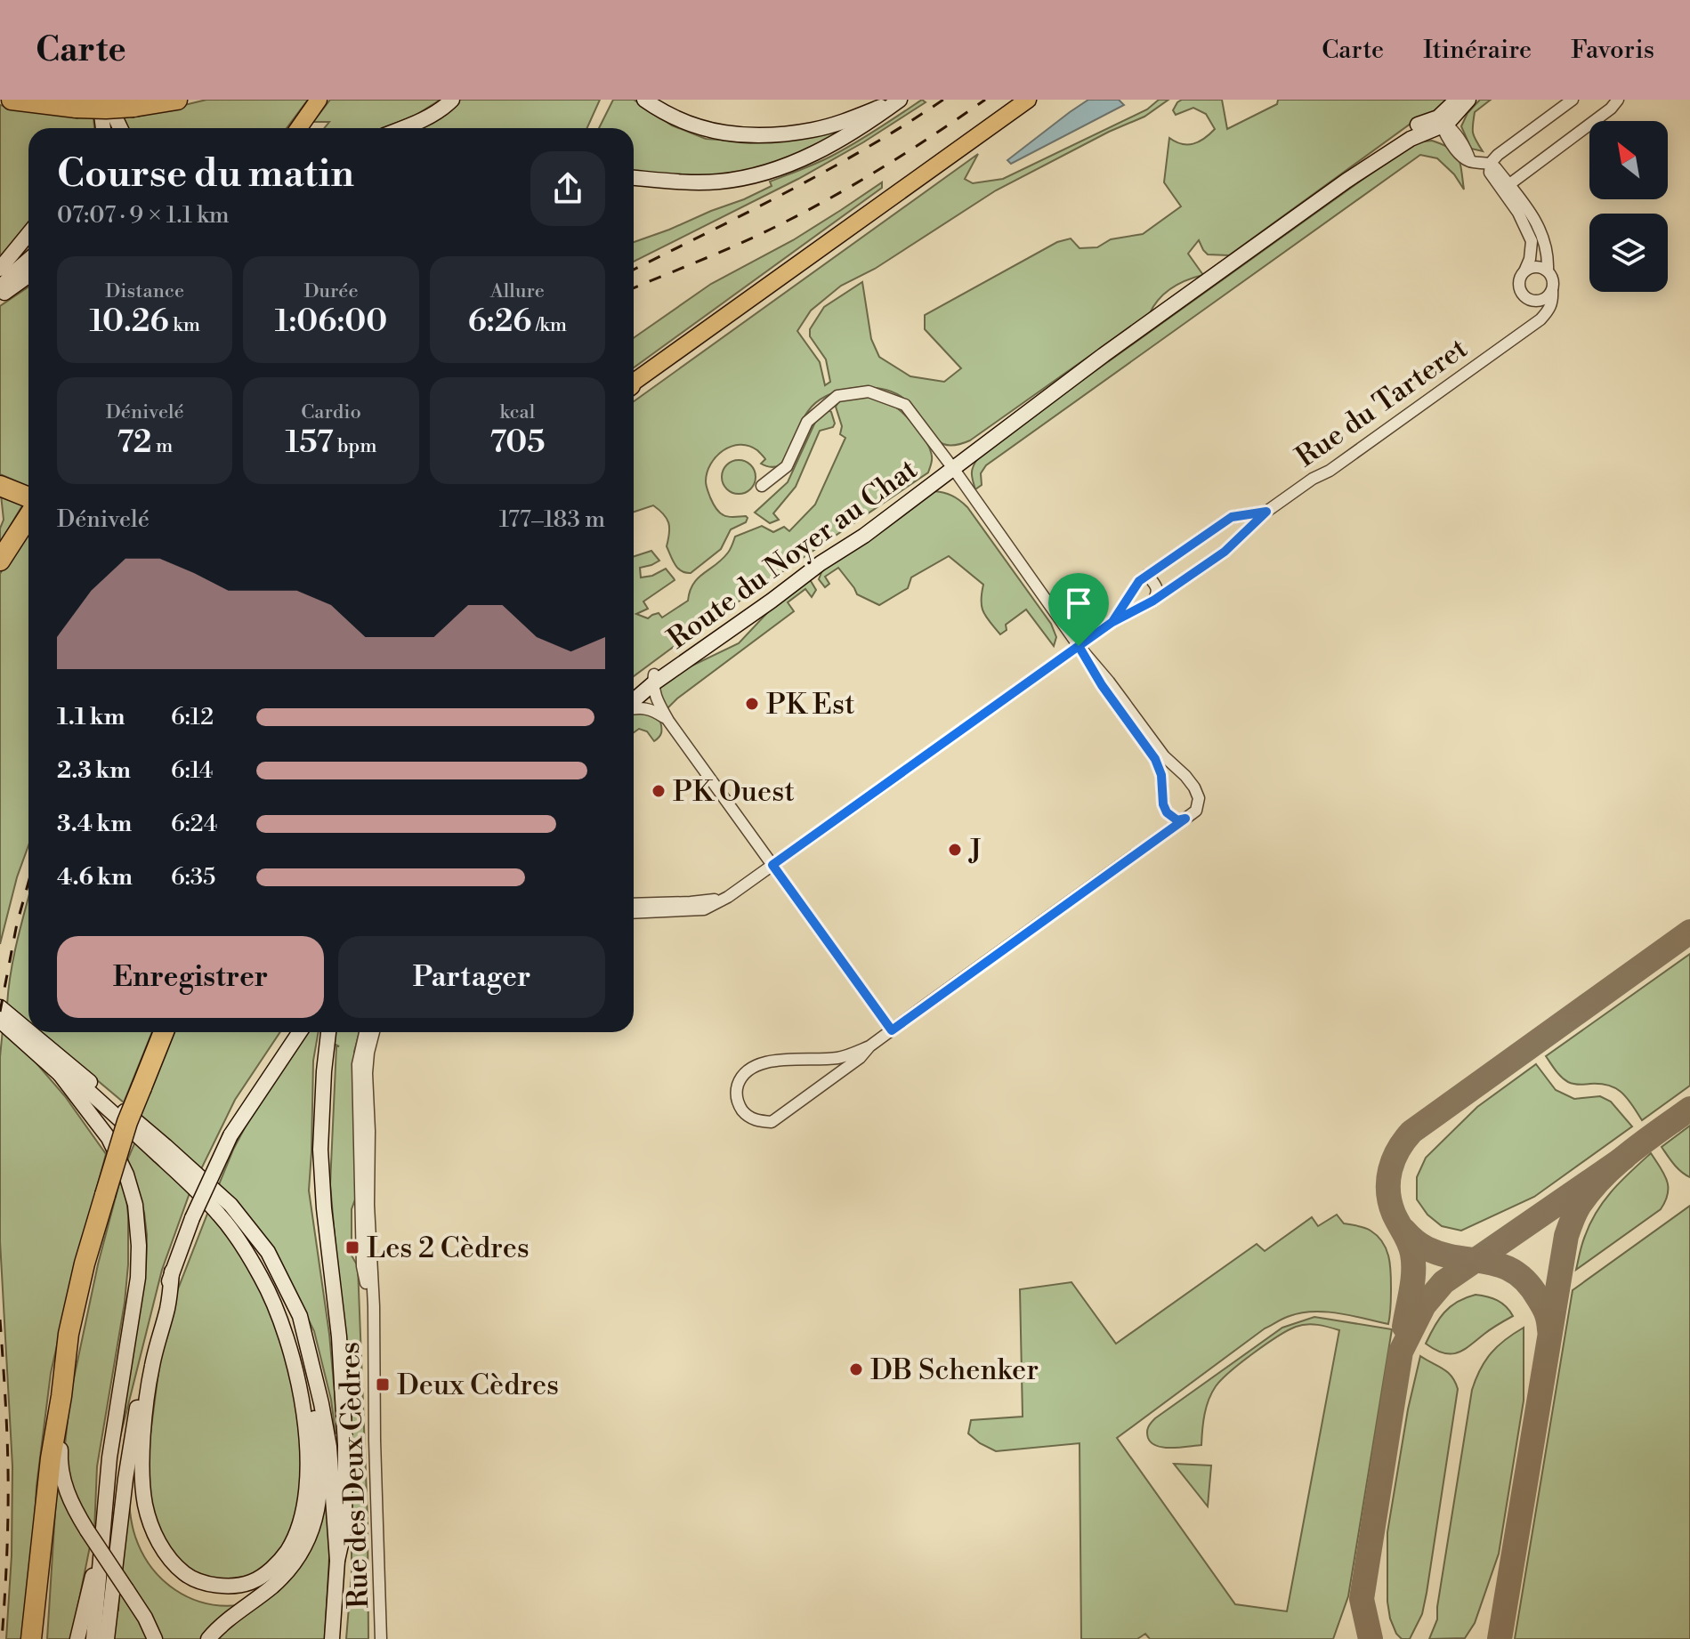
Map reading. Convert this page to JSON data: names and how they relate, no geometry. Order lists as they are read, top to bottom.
{
  "streets": {
    "street": ["Rue du Tarteret", "Route du Noyer au Chat", "Rue des Deux Cèdres"]
  },
  "places": {
    "other": [
      "PK Est",
      "PK Ouest",
      "J",
      "DB Schenker"
    ],
    "transit": ["Les 2 Cèdres", "Deux Cèdres"]
  },
  "north": "top left",
  "page": {
    "header": "Carte",
    "nav": ["Carte", "Itinéraire", "Favoris"],
    "heading": ["Course du matin", "07:07 · 9 × 1.1 km"],
    "stats": [
      ["Distance", "10.26 km"],
      ["Durée", "1:06:00"],
      ["Allure", "6:26 /km"],
      ["Dénivelé", "72 m"],
      ["Cardio", "157 bpm"],
      ["kcal", "705"]
    ],
    "chart": ["Dénivelé", "177–183 m"],
    "list": [
      {
        "name": "1.1 km",
        "note": "6:12"
      },
      {
        "name": "2.3 km",
        "note": "6:14"
      },
      {
        "name": "3.4 km",
        "note": "6:24"
      },
      {
        "name": "4.6 km",
        "note": "6:35"
      }
    ],
    "buttons": ["Enregistrer", "Partager"]
  }
}
